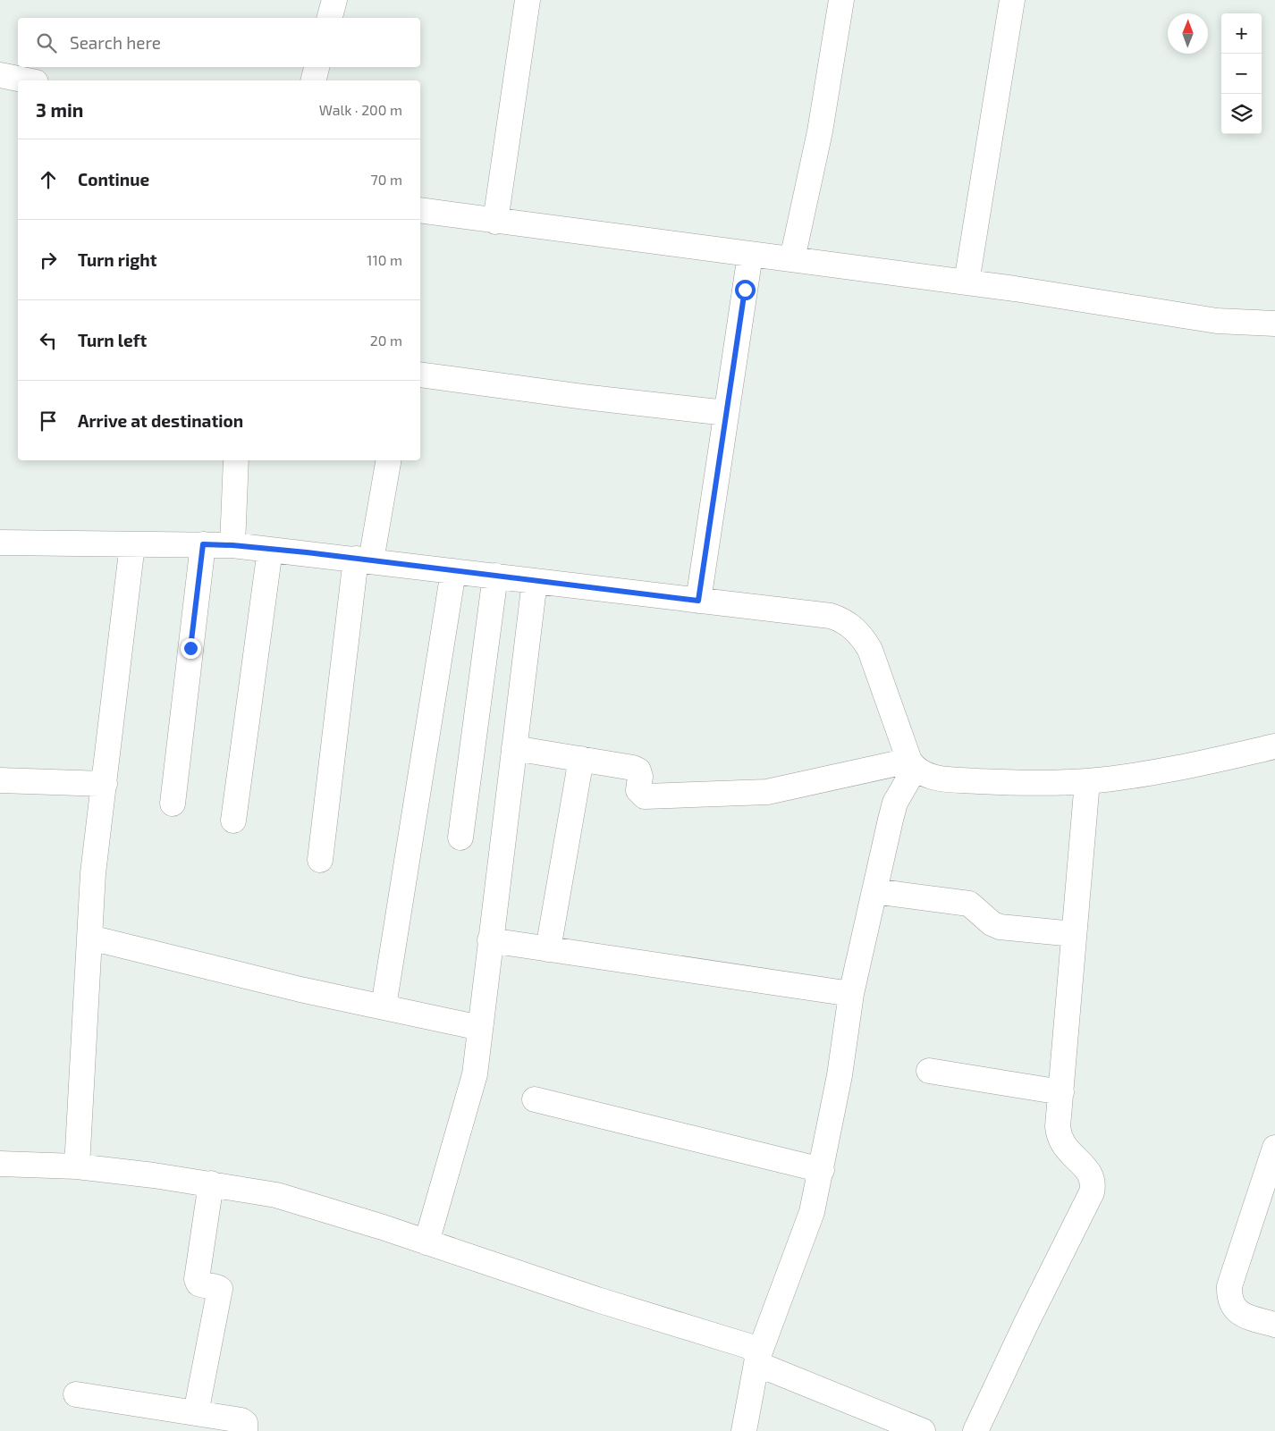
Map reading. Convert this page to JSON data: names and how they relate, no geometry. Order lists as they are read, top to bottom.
{
  "north": "top",
  "page": {
    "map_buttons": ["+", "−"],
    "search": "Search here",
    "heading": ["3 min", "Walk · 200 m"],
    "list": [
      ["Continue", "70 m"],
      ["Turn right", "110 m"],
      ["Turn left", "20 m"],
      "Arrive at destination"
    ]
  }
}
